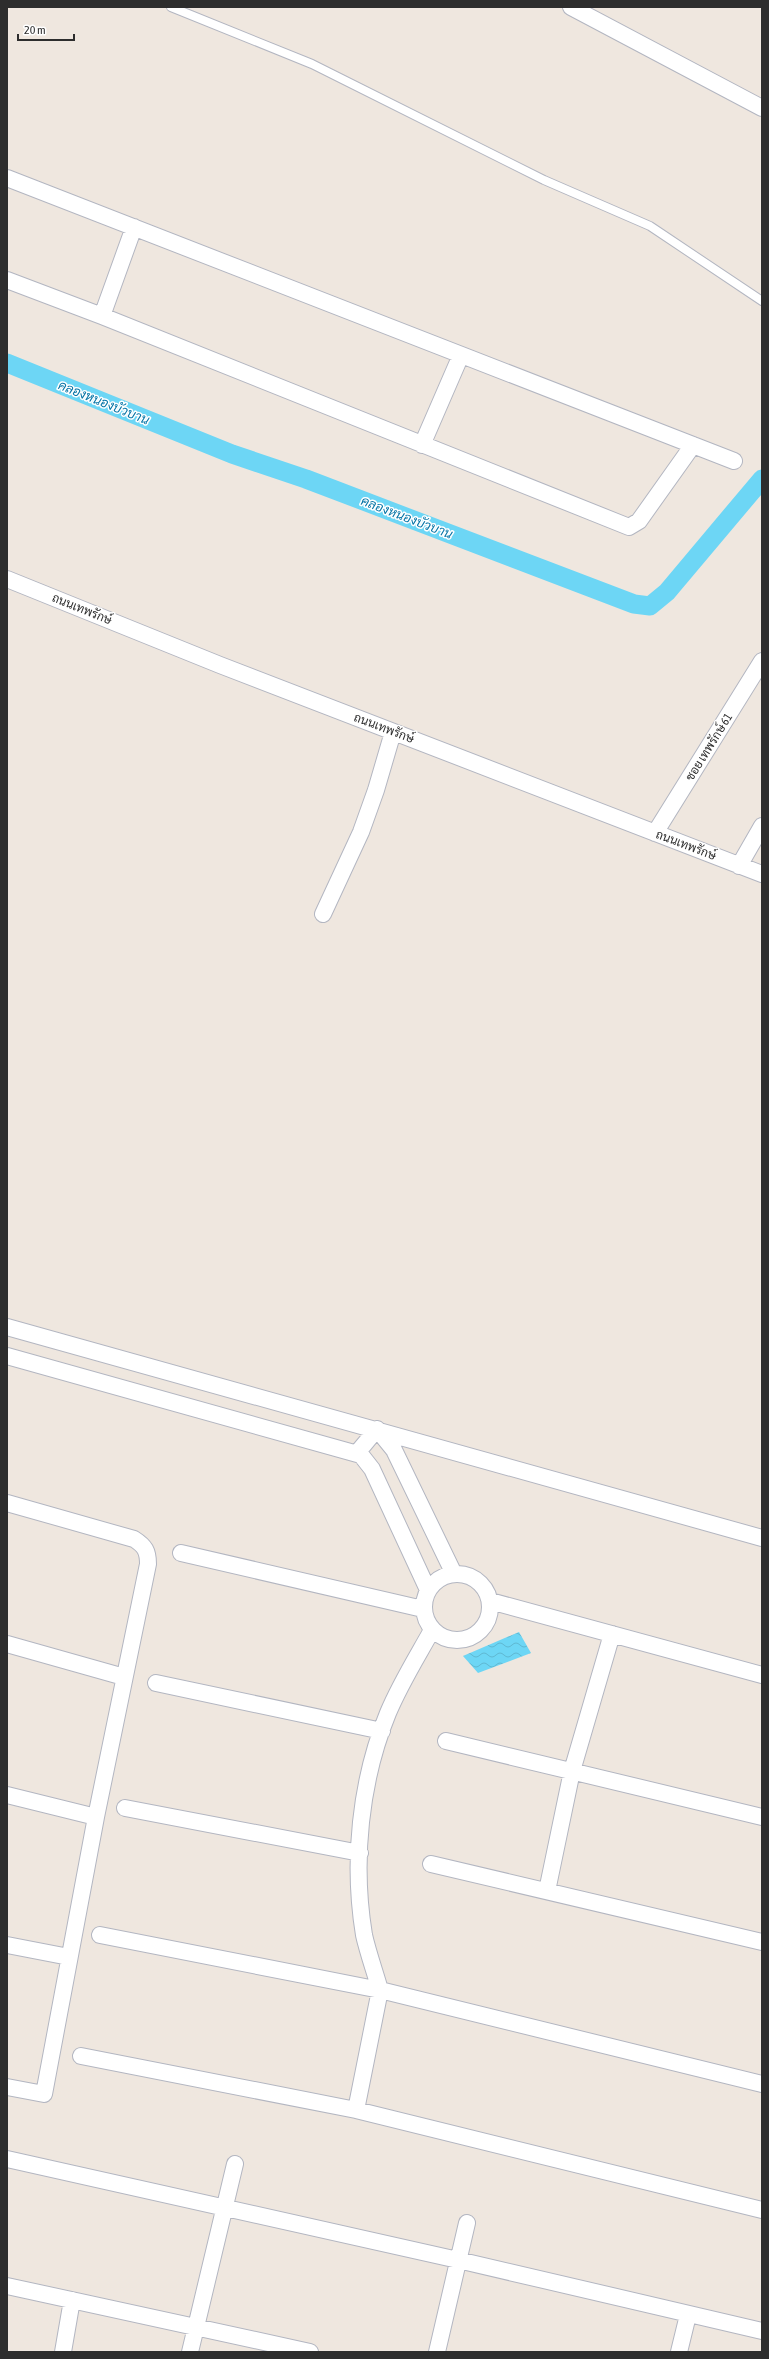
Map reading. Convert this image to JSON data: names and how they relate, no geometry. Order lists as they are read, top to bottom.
{
  "streets": {
    "street": ["ถนนเทพรักษ์", "ซอย เทพรักษ์ 61"]
  },
  "crossings": [
    ["ถนนเทพรักษ์", "ซอย เทพรักษ์ 61"]
  ],
  "water": ["คลองหนองบัวบาน"],
  "scale_bar": "20 m"
}
